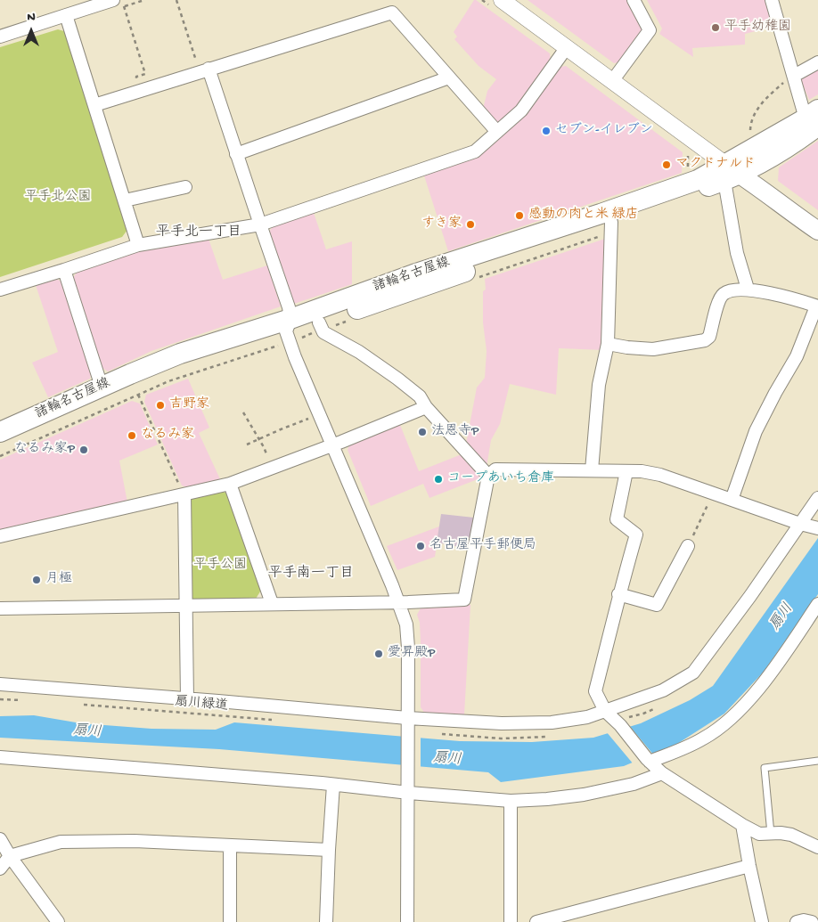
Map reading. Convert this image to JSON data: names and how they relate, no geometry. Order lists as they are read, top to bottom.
{
  "streets": {
    "main road": ["諸輪名古屋線"],
    "path": ["扇川緑道"]
  },
  "districts": ["平手北一丁目", "平手南一丁目"],
  "water": ["扇川"],
  "parks": ["平手北公園", "平手公園"],
  "places": [
    "平手幼稚園",
    "セブン-イレブン",
    "マクドナルド",
    "感動の肉と米 緑店",
    "すき家",
    "吉野家",
    "法恩寺P",
    "なるみ家",
    "なるみ家P",
    "コープあいち倉庫",
    "名古屋平手郵便局",
    "月極",
    "愛昇殿P"
  ],
  "north": "top"
}
